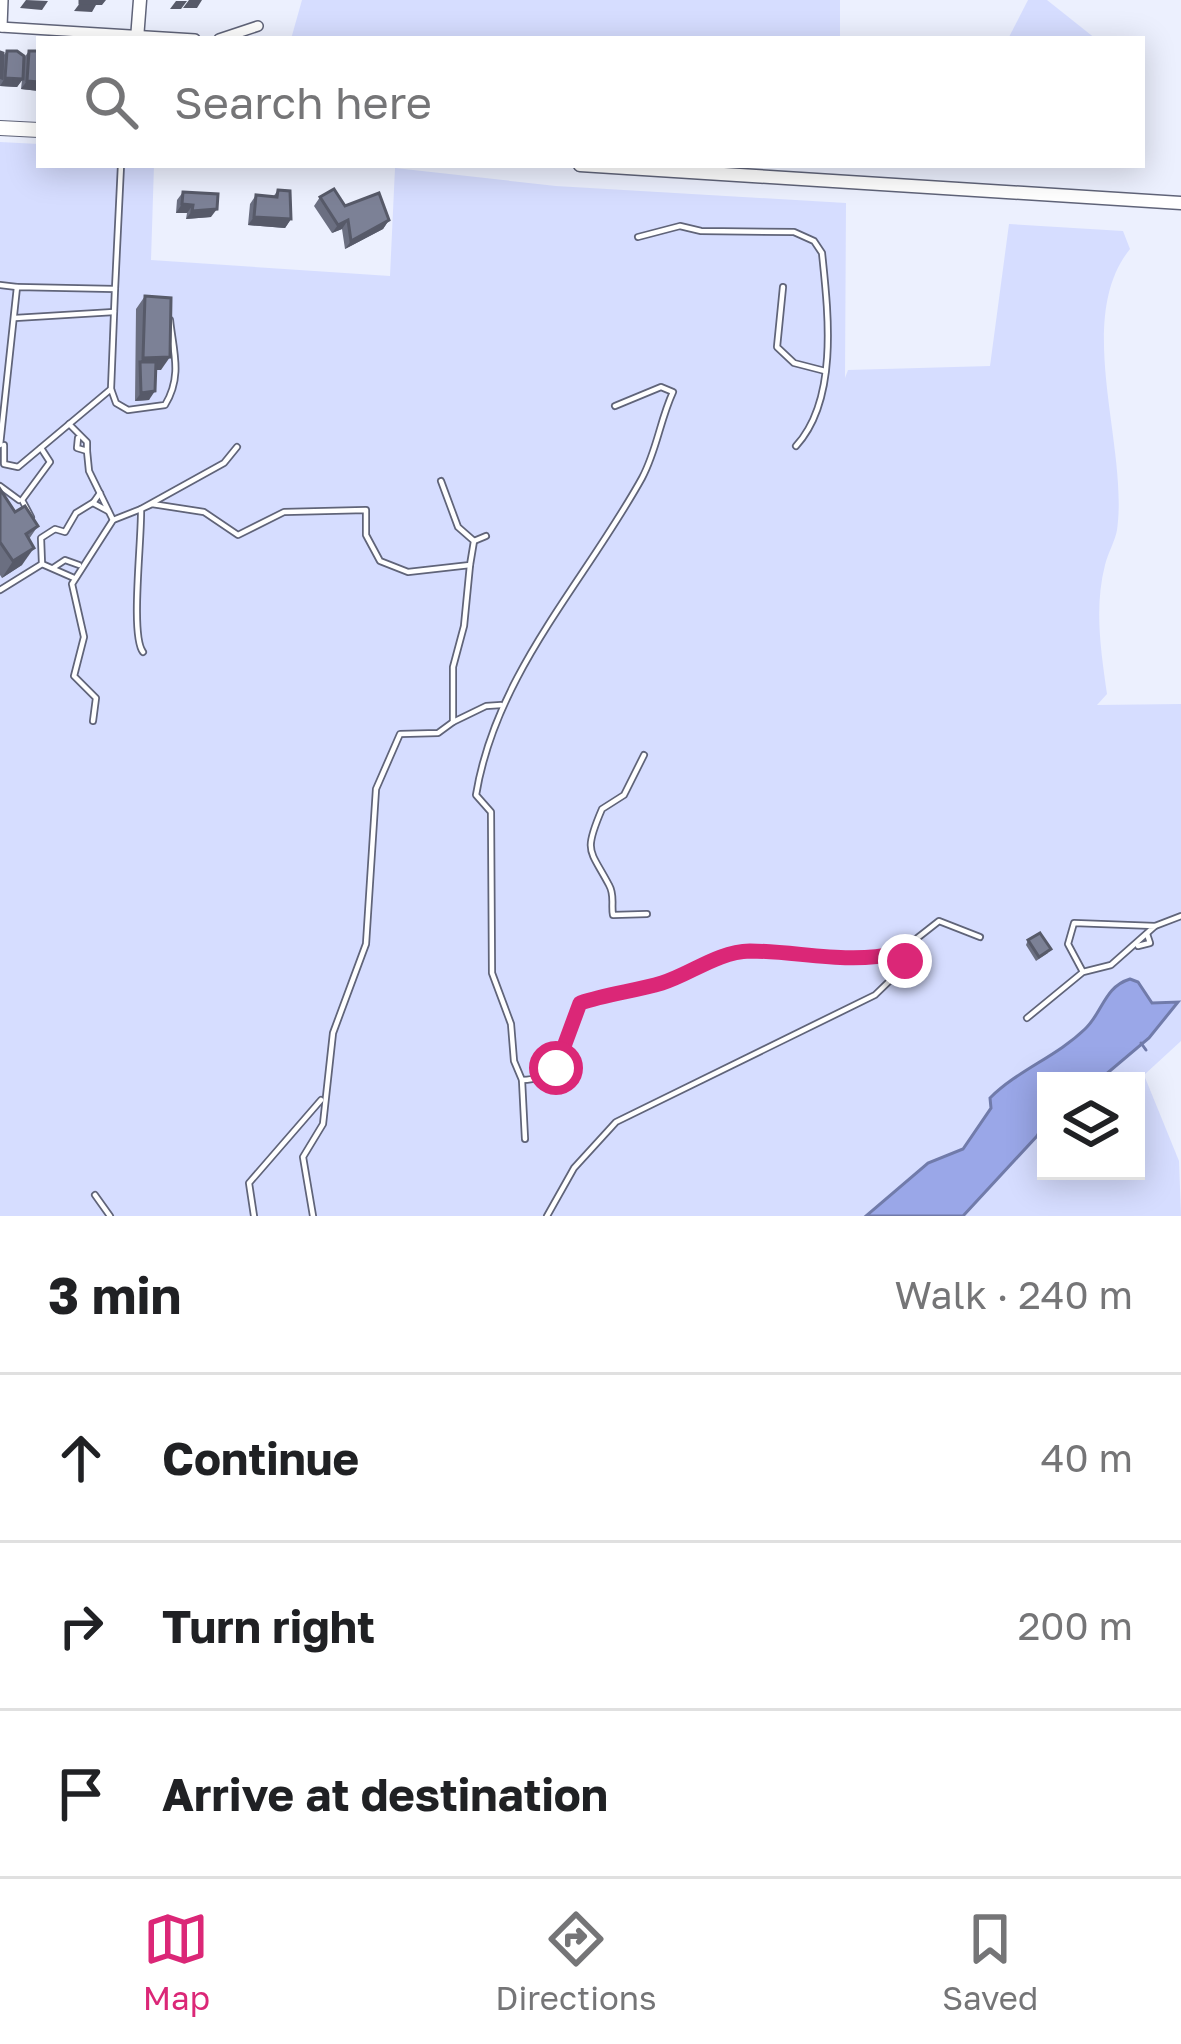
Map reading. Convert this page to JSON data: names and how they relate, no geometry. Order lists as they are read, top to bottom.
{
  "page": {
    "search": "Search here",
    "heading": ["3 min", "Walk · 240 m"],
    "list": [
      ["Continue", "40 m"],
      ["Turn right", "200 m"],
      "Arrive at destination"
    ],
    "nav": ["Map", "Directions", "Saved"]
  }
}
